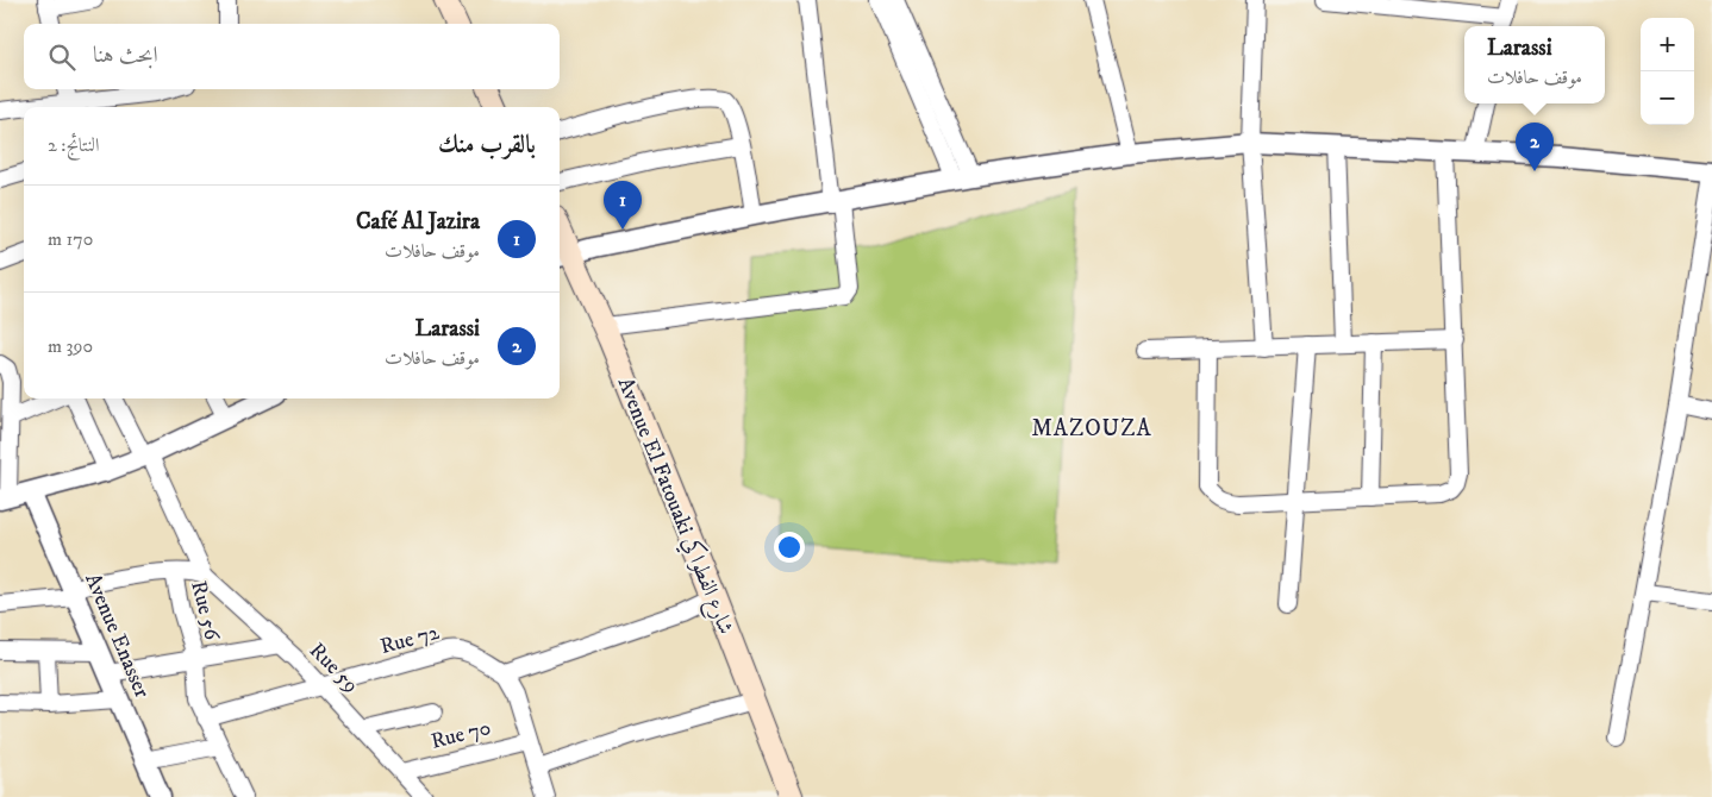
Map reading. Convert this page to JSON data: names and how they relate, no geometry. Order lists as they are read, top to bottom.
{
  "streets": {
    "main road": ["Avenue El Fatouaki شارع الفطواكي"],
    "street": [
      "Rue 56",
      "Avenue Enasser",
      "Rue 72",
      "Rue 59",
      "Rue 70"
    ]
  },
  "crossings": [
    ["Rue 56", "Rue 72"],
    ["Rue 72", "Rue 59"],
    ["Rue 59", "Rue 70"]
  ],
  "districts": ["MAZOUZA"],
  "page": {
    "map_buttons": ["+", "−"],
    "search": "ابحث هنا",
    "popup": ["Larassi", "موقف حافلات"],
    "heading": ["بالقرب منك", "النتائج: 2"],
    "pins": ["2", "1"],
    "list": [
      {
        "mark": "1",
        "name": "Café Al Jazira",
        "note": "موقف حافلات",
        "value": "170 m"
      },
      {
        "mark": "2",
        "name": "Larassi",
        "note": "موقف حافلات",
        "value": "390 m"
      }
    ]
  }
}
